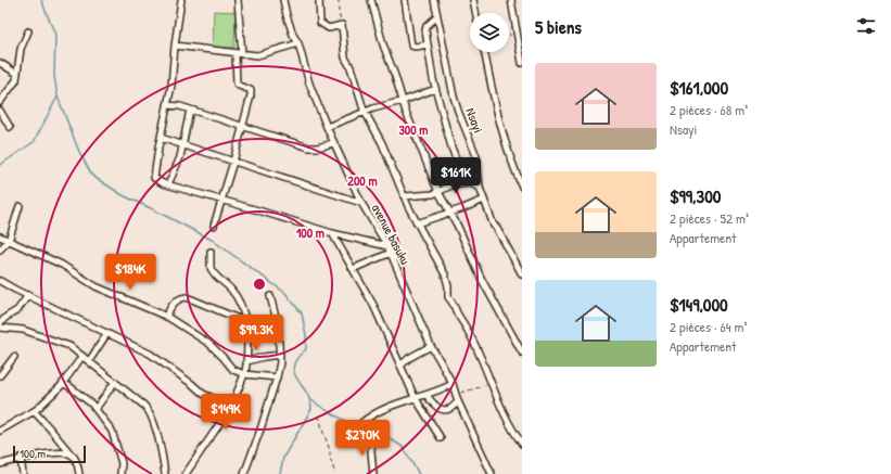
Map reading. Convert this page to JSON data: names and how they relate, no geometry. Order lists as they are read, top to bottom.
{
  "streets": {
    "street": ["Nsayi", "avenue basuku"]
  },
  "scale_bar": "100 m",
  "page": {
    "heading": "5 biens",
    "list": [
      {
        "name": "$161,000",
        "note": "2 pièces · 68 m² · Nsayi"
      },
      {
        "name": "$99,300",
        "note": "2 pièces · 52 m² · Appartement"
      },
      {
        "name": "$149,000",
        "note": "2 pièces · 64 m² · Appartement"
      }
    ],
    "price": [
      "$161K",
      "$184K",
      "$99.3K",
      "$149K",
      "$270K"
    ],
    "scale": "100 m"
  },
  "rings": ["300 m", "200 m", "100 m"]
}
